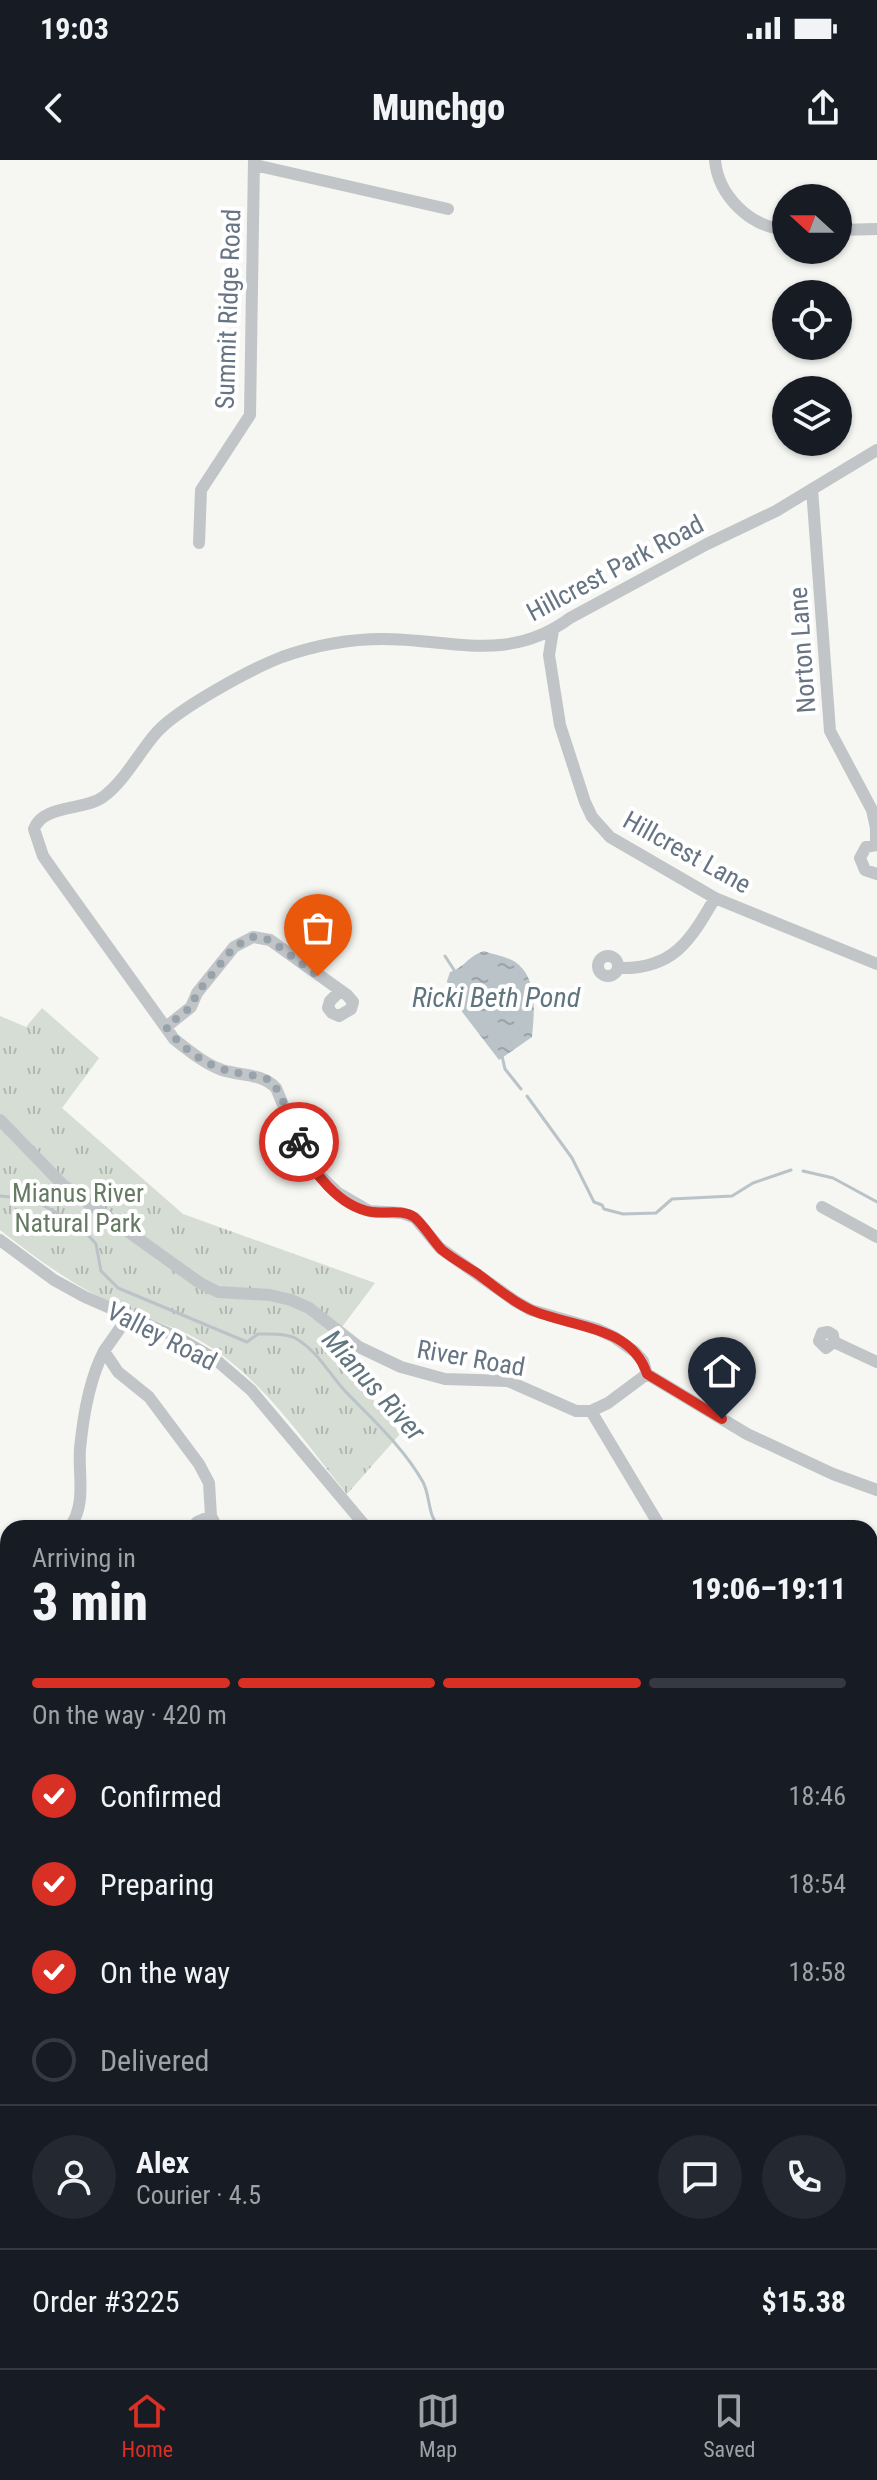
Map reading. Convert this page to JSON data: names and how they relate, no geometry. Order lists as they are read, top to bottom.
{
  "streets": {
    "street": [
      "Summit Ridge Road",
      "Hillcrest Park Road",
      "Norton Lane",
      "Hillcrest Lane",
      "Valley Road",
      "River Road"
    ]
  },
  "crossings": [
    ["Hillcrest Park Road", "Norton Lane"],
    ["Hillcrest Park Road", "Hillcrest Lane"]
  ],
  "water": ["Ricki Beth Pond", "Mianus River"],
  "parks": ["Mianus River Natural Park"],
  "north": "left",
  "page": {
    "status": "19:03",
    "header": "Munchgo",
    "heading": ["3 min", "Arriving in", "19:06–19:11"],
    "panel": [
      "Alex",
      "Courier · 4.5",
      "Order #3225",
      "$15.38"
    ],
    "bar": "On the way · 420 m",
    "list": [
      ["Confirmed", "18:46"],
      ["Preparing", "18:54"],
      ["On the way", "18:58"],
      "Delivered"
    ],
    "tabs": ["Home", "Map", "Saved"]
  }
}
